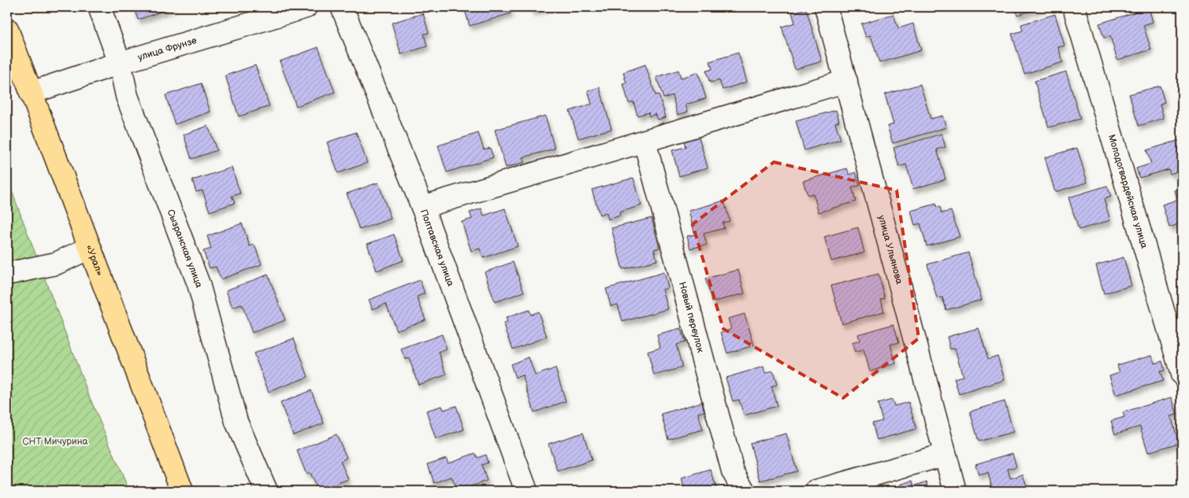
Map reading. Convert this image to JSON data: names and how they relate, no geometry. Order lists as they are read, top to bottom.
{
  "streets": {
    "highway": ["«Урал»"],
    "street": [
      "улица Фрунзе",
      "Молодогвардейская улица",
      "Полтавская улица",
      "Сызранская улица",
      "улица Ульянова",
      "Новый переулок"
    ]
  },
  "crossings": [
    ["улица Фрунзе", "Сызранская улица"],
    ["улица Фрунзе", "«Урал»"]
  ],
  "parks": ["СНТ Мичурина"]
}
